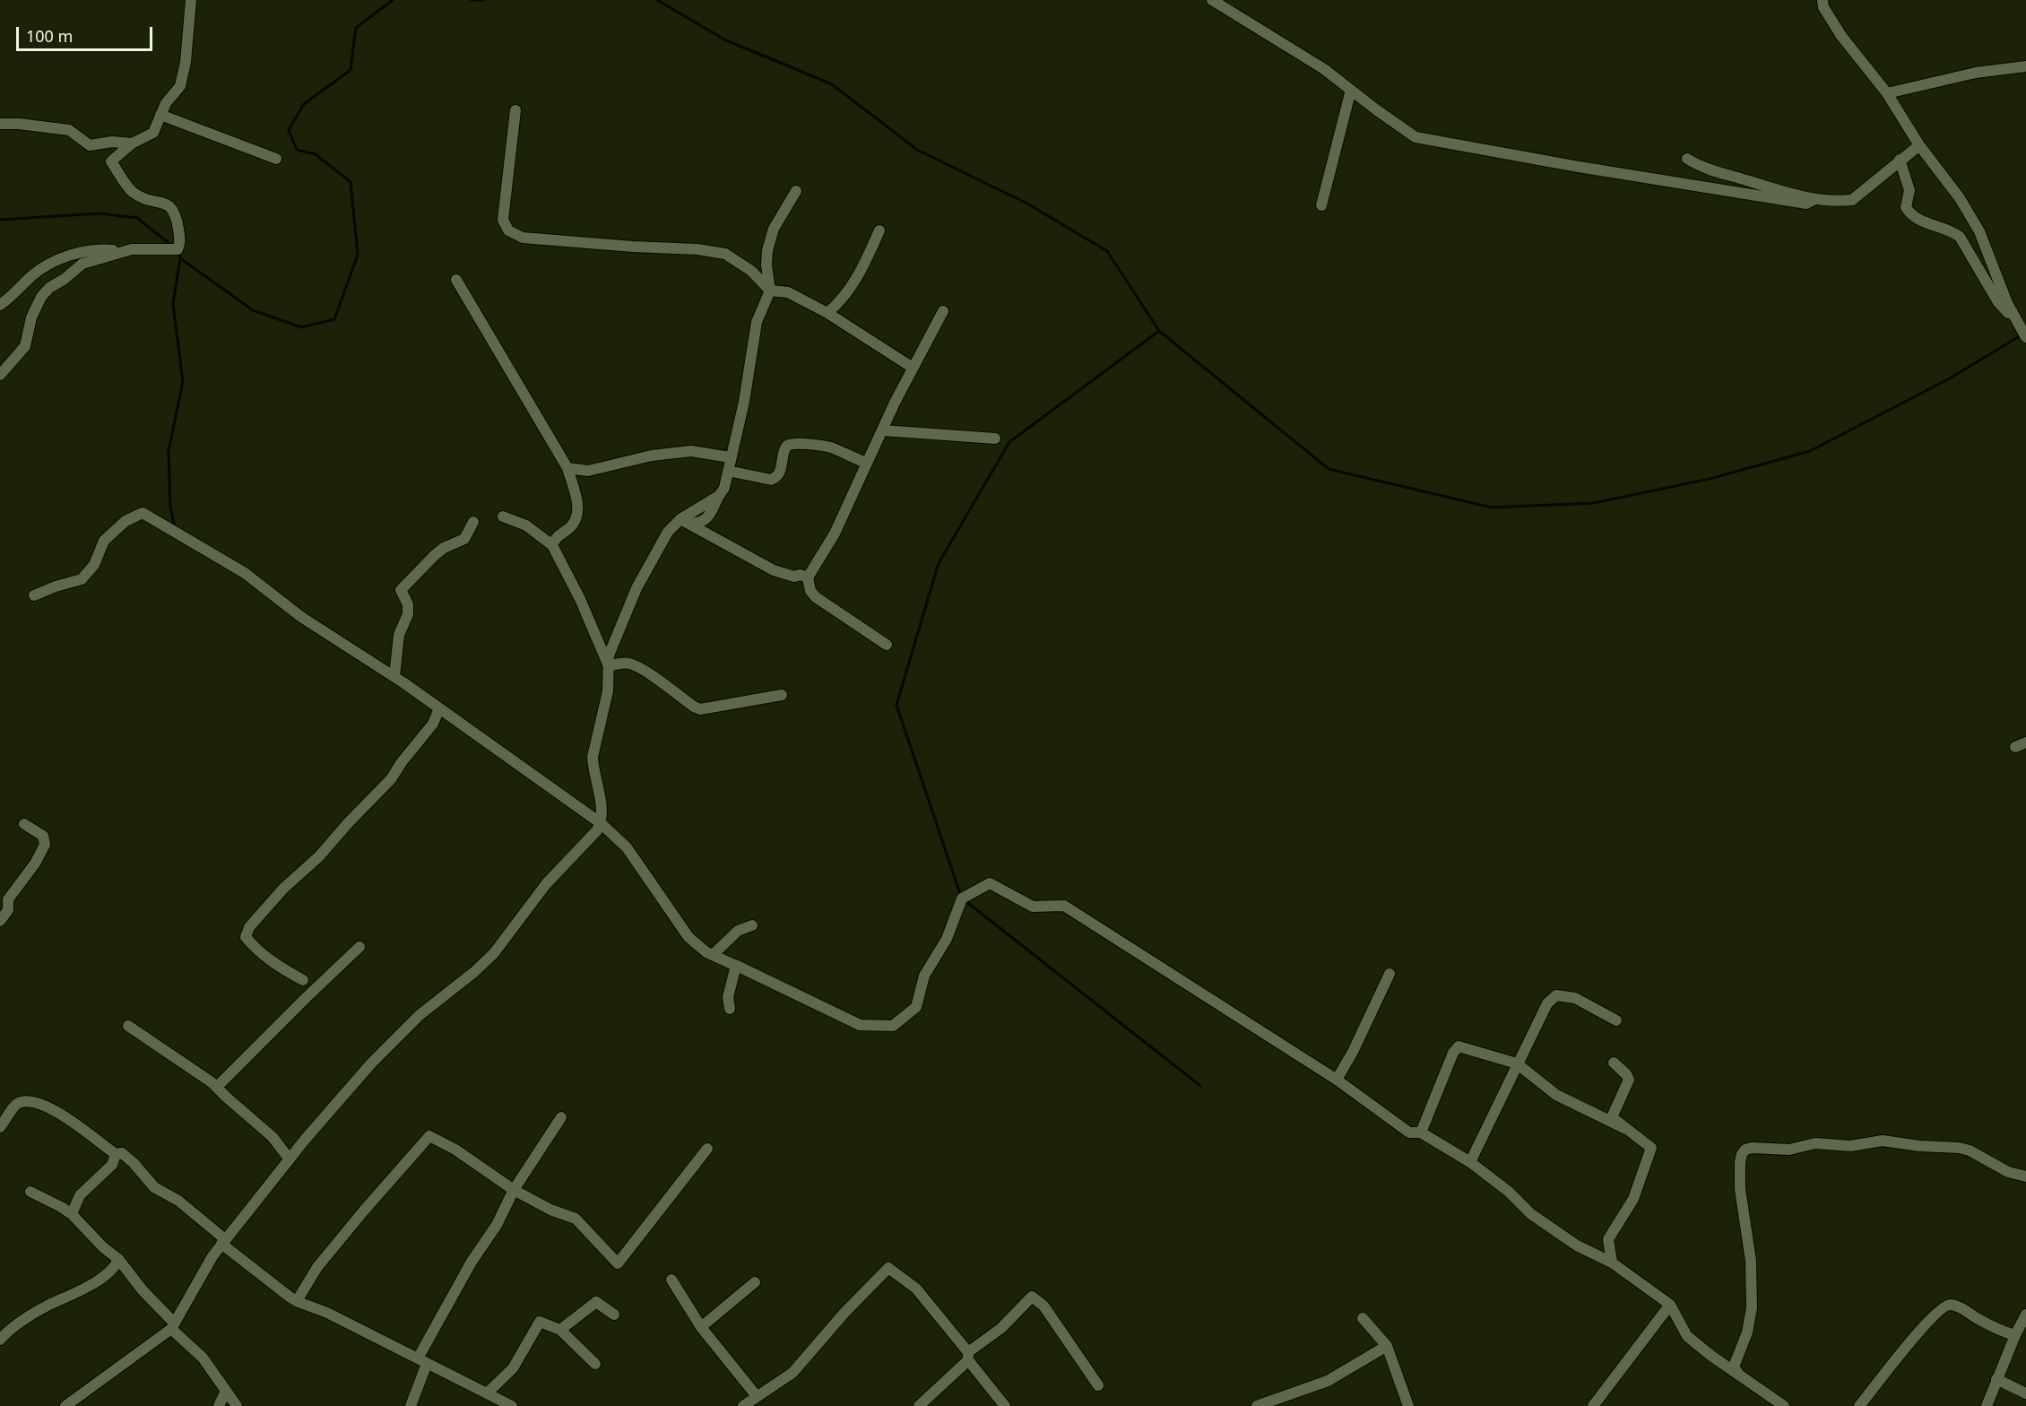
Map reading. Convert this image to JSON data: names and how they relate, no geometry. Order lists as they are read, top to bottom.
{
  "scale_bar": "100 m"
}
